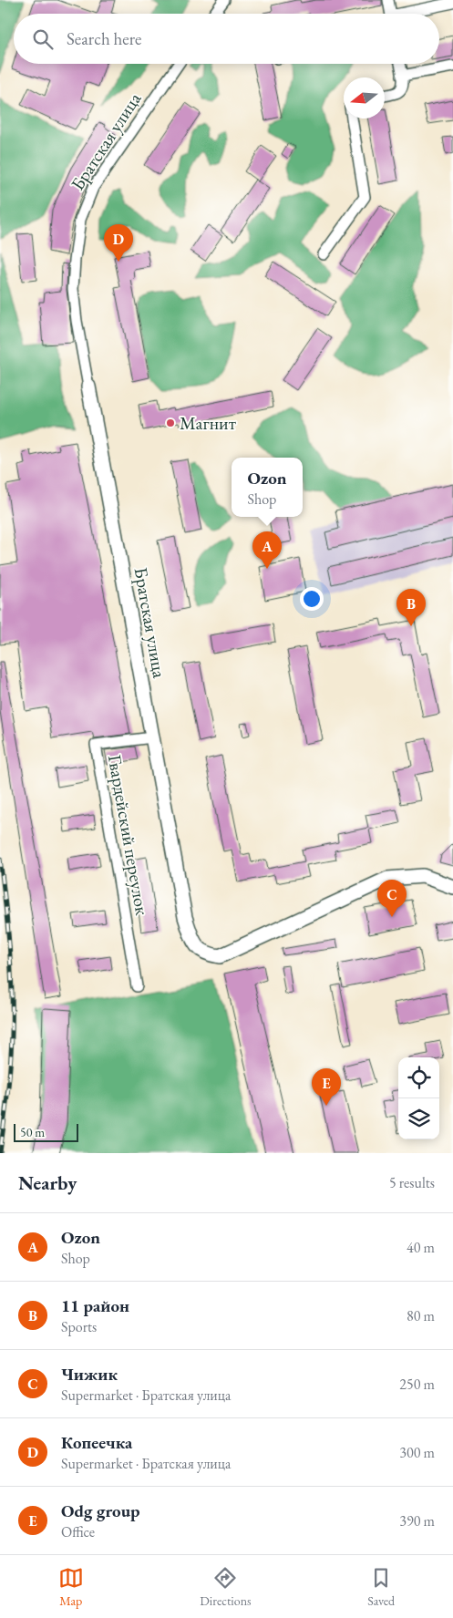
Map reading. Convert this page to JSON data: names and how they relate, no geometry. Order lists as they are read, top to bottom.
{
  "streets": {
    "street": ["Братская улица", "Гвардейский переулок"]
  },
  "crossings": [
    ["Братская улица", "Гвардейский переулок"]
  ],
  "places": ["Магнит"],
  "scale_bar": "50 m",
  "north": "left",
  "page": {
    "search": "Search here",
    "pins": [
      "D",
      "A",
      "B",
      "C",
      "E"
    ],
    "popup": ["Ozon", "Shop"],
    "scale": "50 m",
    "heading": ["Nearby", "5 results"],
    "list": [
      {
        "mark": "A",
        "name": "Ozon",
        "note": "Shop",
        "value": "40 m"
      },
      {
        "mark": "B",
        "name": "11 район",
        "note": "Sports",
        "value": "80 m"
      },
      {
        "mark": "C",
        "name": "Чижик",
        "note": "Supermarket · Братская улица",
        "value": "250 m"
      },
      {
        "mark": "D",
        "name": "Копеечка",
        "note": "Supermarket · Братская улица",
        "value": "300 m"
      },
      {
        "mark": "E",
        "name": "Odg group",
        "note": "Office",
        "value": "390 m"
      }
    ],
    "nav": ["Map", "Directions", "Saved"]
  }
}
